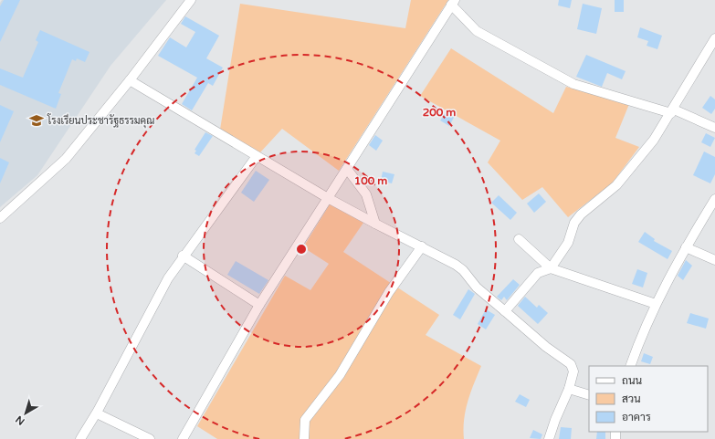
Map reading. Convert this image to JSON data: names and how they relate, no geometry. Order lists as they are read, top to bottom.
{
  "places": {
    "school or university": ["โรงเรียนประชารัฐธรรมคุณ"]
  },
  "legend": ["ถนน", "สวน", "อาคาร"],
  "north": "bottom left",
  "rings": ["200 m", "100 m"]
}
